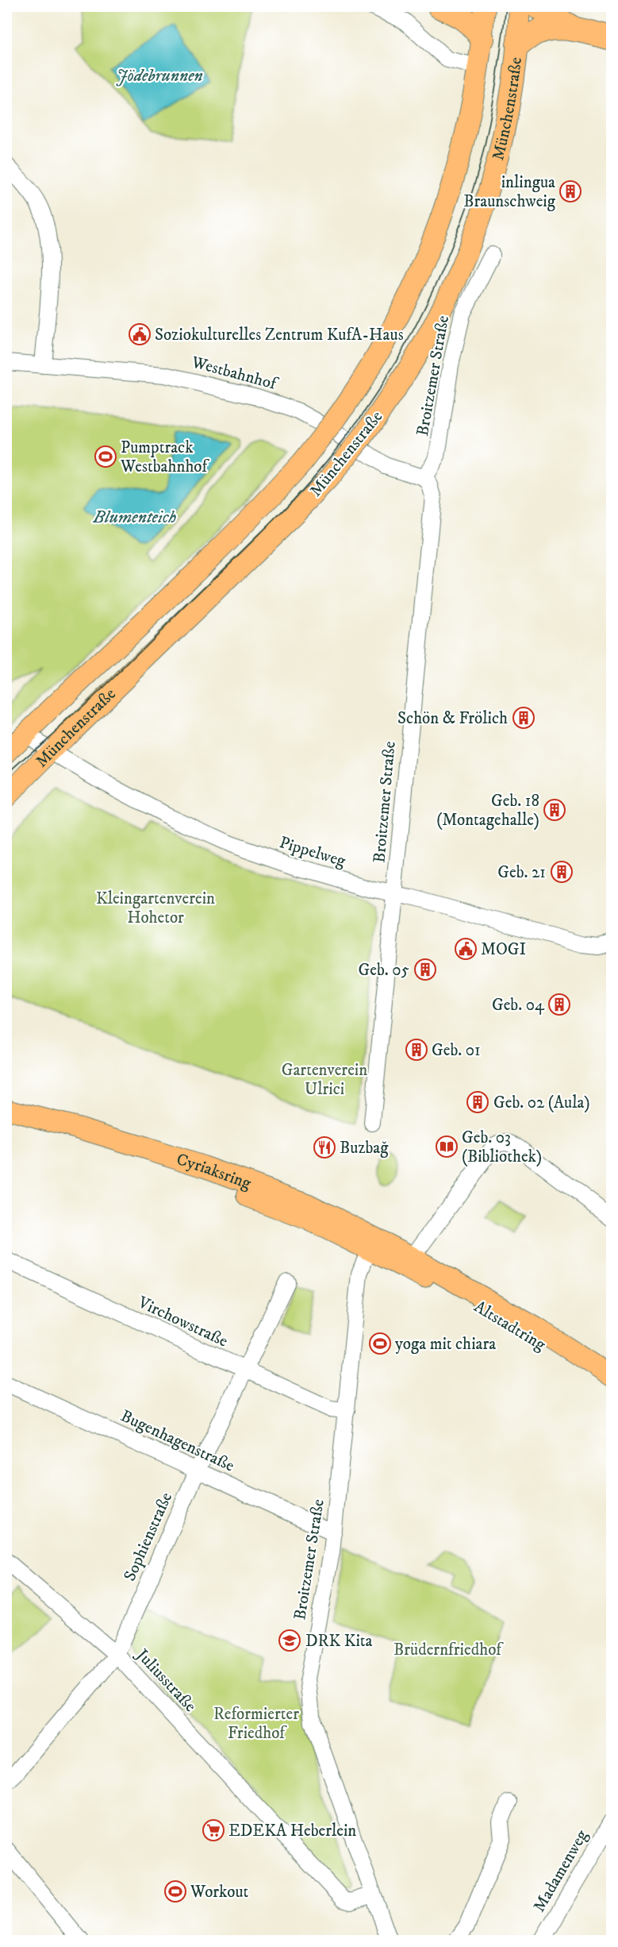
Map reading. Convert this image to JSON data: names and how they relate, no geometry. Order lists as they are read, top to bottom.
{
  "streets": {
    "main road": ["Münchenstraße", "Cyriaksring", "Altstadtring"],
    "street": [
      "Westbahnhof",
      "Broitzemer Straße",
      "Pippelweg",
      "Virchowstraße",
      "Bugenhagenstraße",
      "Sophienstraße",
      "Juliusstraße",
      "Madamenweg"
    ]
  },
  "crossings": [
    ["Münchenstraße", "Pippelweg"],
    ["Westbahnhof", "Broitzemer Straße"],
    ["Broitzemer Straße", "Pippelweg"],
    ["Broitzemer Straße", "Cyriaksring"],
    ["Broitzemer Straße", "Virchowstraße"],
    ["Broitzemer Straße", "Bugenhagenstraße"],
    ["Broitzemer Straße", "Juliusstraße"],
    ["Cyriaksring", "Altstadtring"],
    ["Virchowstraße", "Sophienstraße"],
    ["Bugenhagenstraße", "Sophienstraße"],
    ["Sophienstraße", "Juliusstraße"]
  ],
  "water": ["Jödebrunnen", "Blumenteich"],
  "parks": [
    "Kleingartenverein Hohetor",
    "Gartenverein Ulrici",
    "Brüdernfriedhof",
    "Reformierter Friedhof"
  ],
  "places": {
    "building": [
      "inlingua Braunschweig",
      "Schön & Frölich",
      "Geb. 18 (Montagehalle)",
      "Geb. 21",
      "Geb. 05",
      "Geb. 04",
      "Geb. 01",
      "Geb. 02 (Aula)"
    ],
    "public building": ["Soziokulturelles Zentrum KufA-Haus", "MOGI"],
    "sports": ["Pumptrack Westbahnhof", "yoga mit chiara", "Workout"],
    "library": ["Geb. 03 (Bibliothek)"],
    "restaurant": ["Buzbağ"],
    "school or university": ["DRK Kita"],
    "supermarket": ["EDEKA Heberlein"]
  }
}
